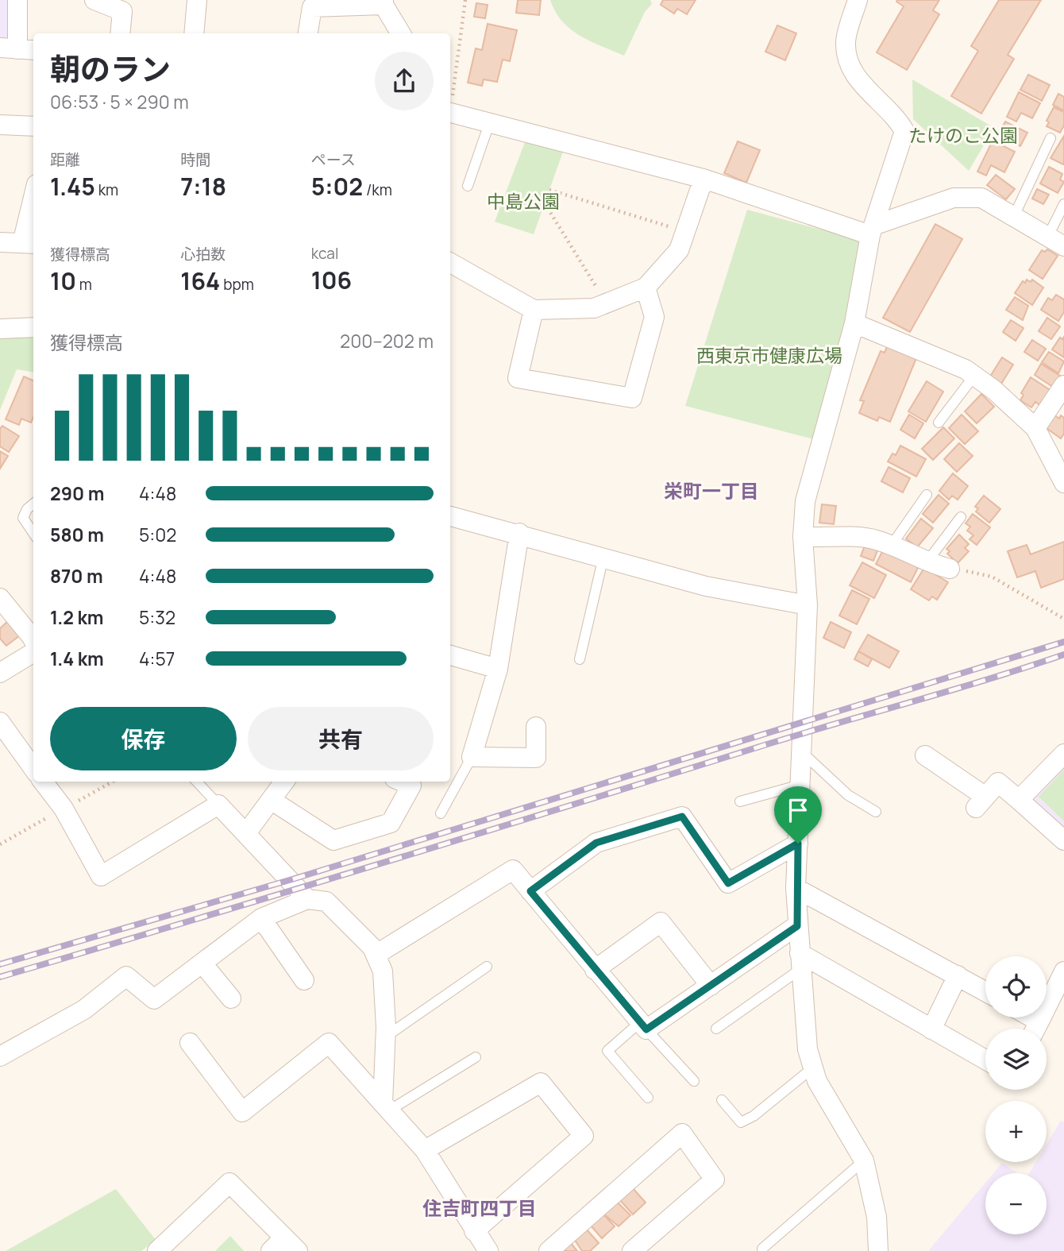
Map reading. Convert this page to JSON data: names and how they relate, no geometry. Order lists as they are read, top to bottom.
{
  "districts": ["栄町一丁目", "住吉町四丁目"],
  "parks": ["たけのこ公園", "中島公園", "西東京市健康広場"],
  "page": {
    "heading": ["朝のラン", "06:53 · 5 × 290 m"],
    "stats": [
      ["距離", "1.45 km"],
      ["時間", "7:18"],
      ["ペース", "5:02 /km"],
      ["獲得標高", "10 m"],
      ["心拍数", "164 bpm"],
      ["kcal", "106"]
    ],
    "chart": ["獲得標高", "200–202 m"],
    "list": [
      {
        "name": "290 m",
        "note": "4:48"
      },
      {
        "name": "580 m",
        "note": "5:02"
      },
      {
        "name": "870 m",
        "note": "4:48"
      },
      {
        "name": "1.2 km",
        "note": "5:32"
      },
      {
        "name": "1.4 km",
        "note": "4:57"
      }
    ],
    "buttons": ["保存", "共有"],
    "map_buttons": ["+", "−"]
  }
}
